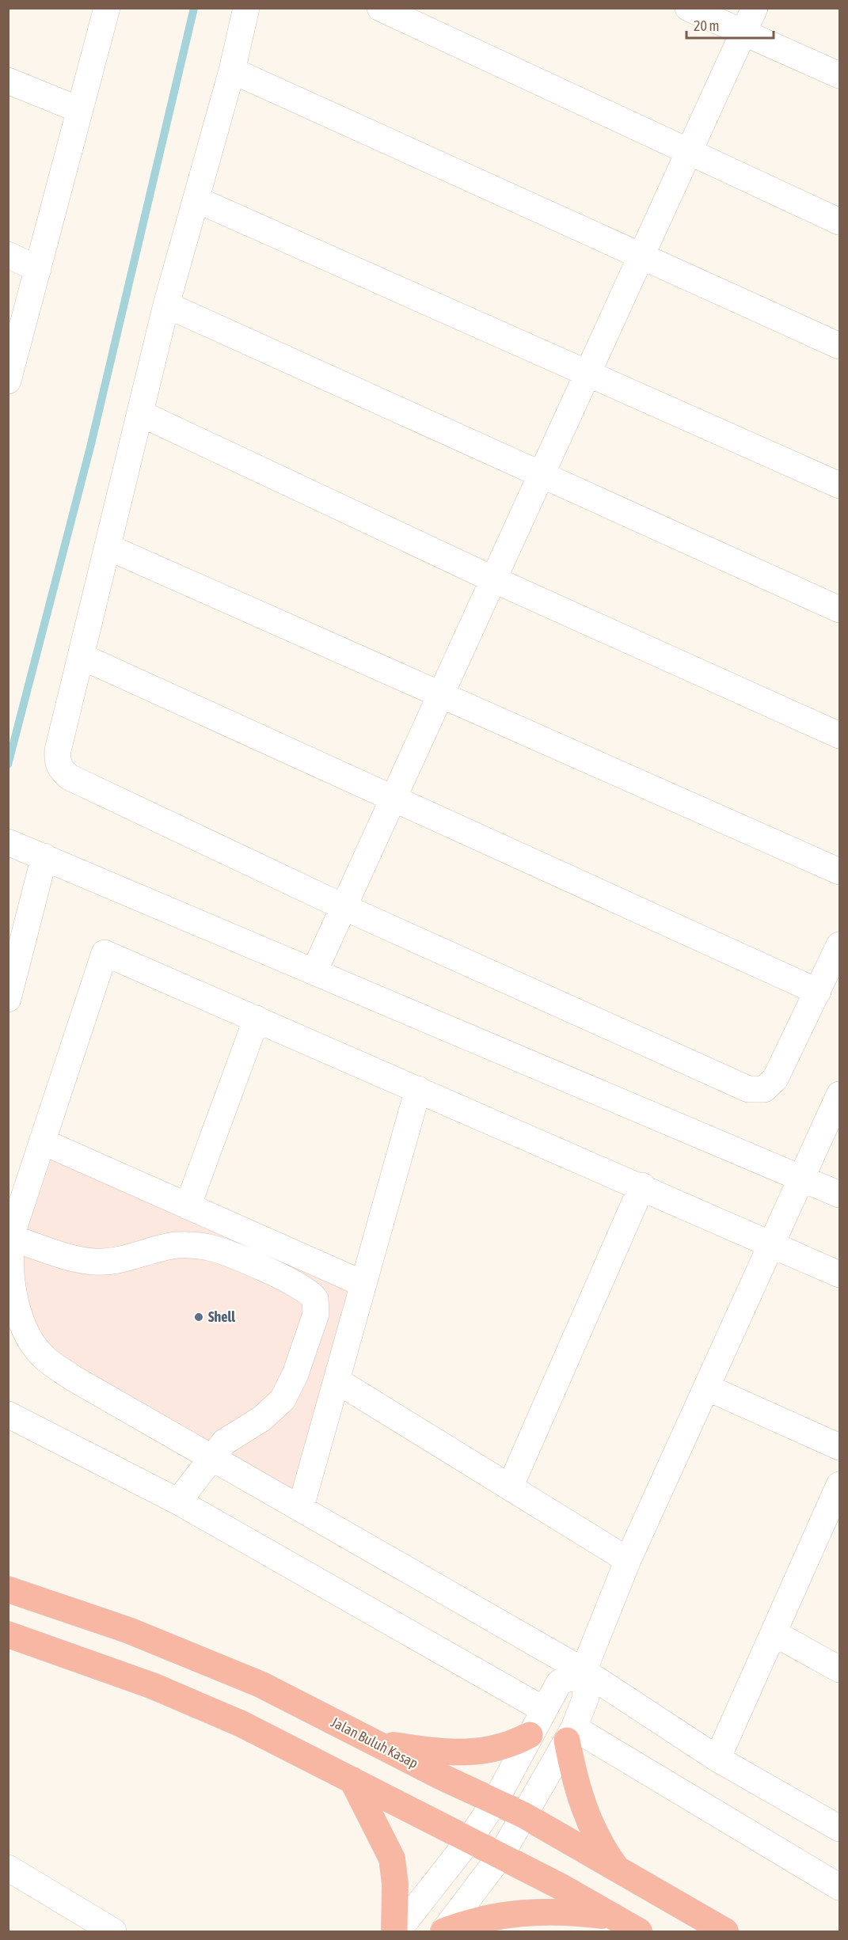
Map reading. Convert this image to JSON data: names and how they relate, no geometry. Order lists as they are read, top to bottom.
{
  "streets": {
    "highway": ["Jalan Buluh Kasap"]
  },
  "places": ["Shell"],
  "scale_bar": "20 m"
}
